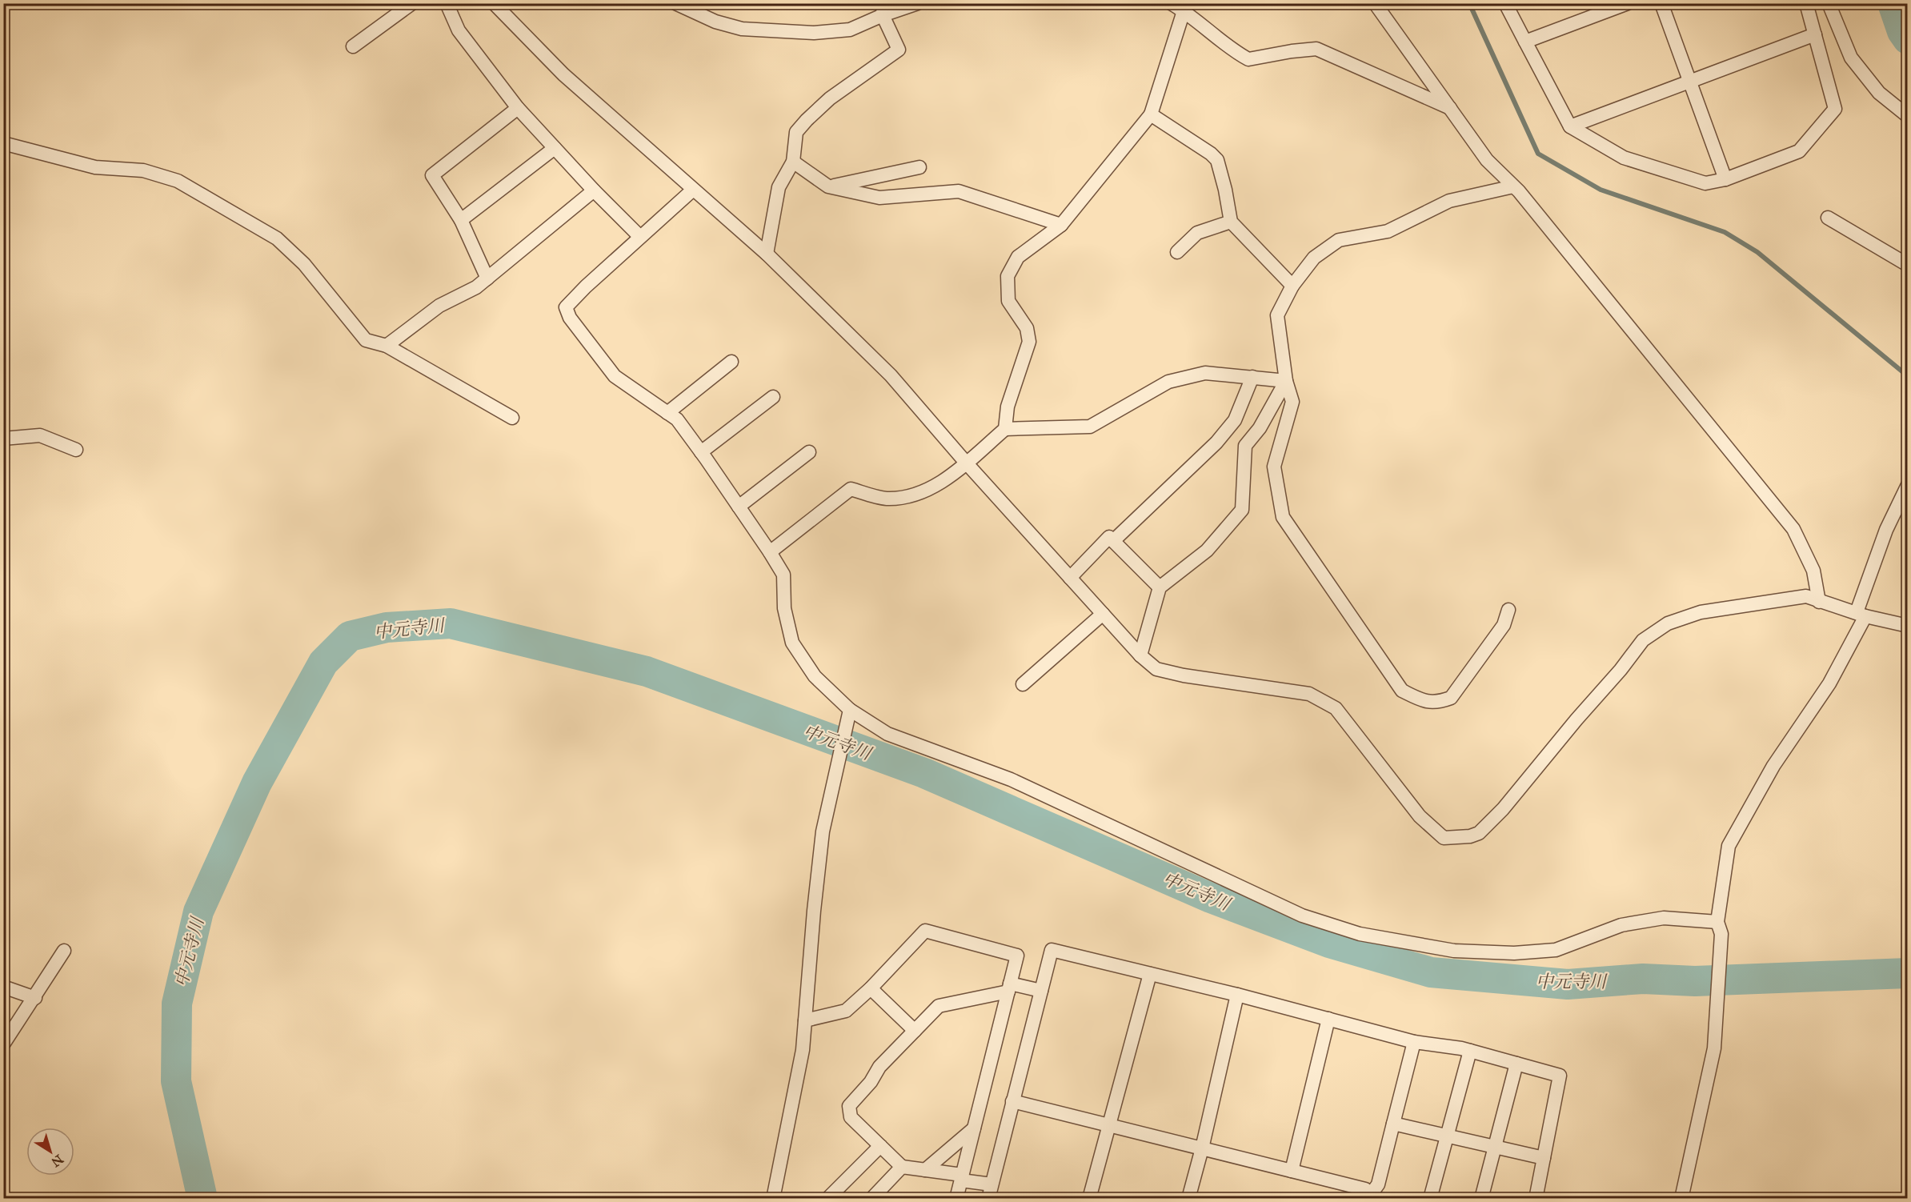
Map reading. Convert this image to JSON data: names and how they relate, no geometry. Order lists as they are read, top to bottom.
{
  "water": ["中元寺川"],
  "north": "bottom right"
}
